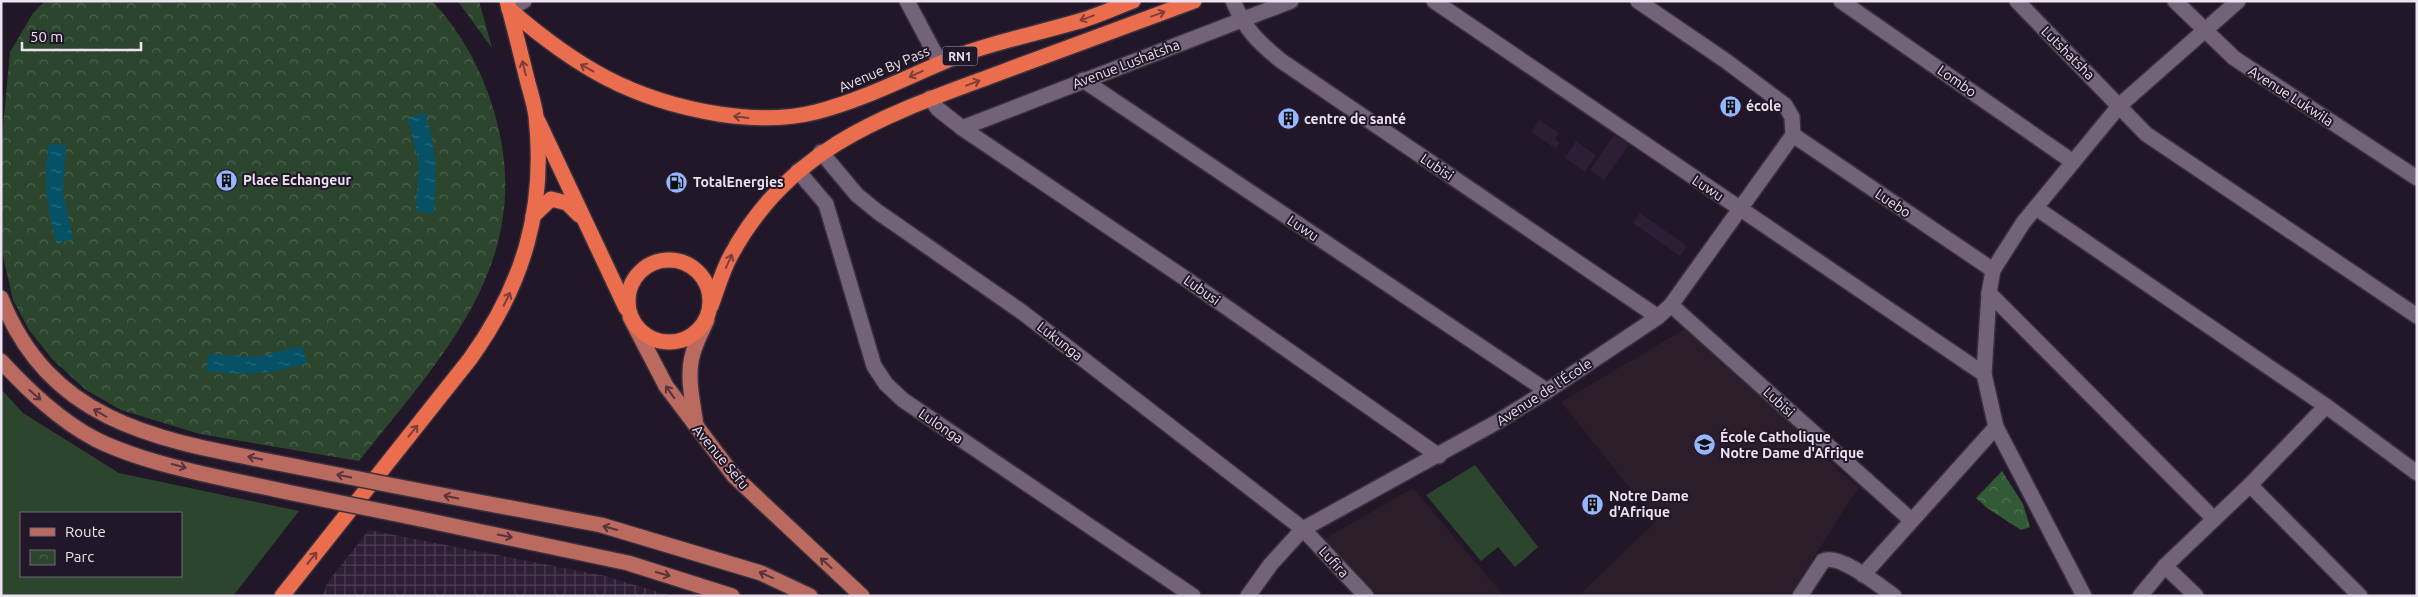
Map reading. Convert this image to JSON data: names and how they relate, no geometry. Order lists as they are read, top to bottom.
{
  "streets": {
    "highway": ["RN1", "Avenue By Pass"],
    "main road": ["Avenue Sefu"],
    "street": [
      "Lutshatsha",
      "Avenue Lushatsha",
      "Lombo",
      "Avenue Lukwila",
      "Lubisi",
      "Luwu",
      "Luebo",
      "Lubusi",
      "Lukunga",
      "Avenue de l'École",
      "Lulonga",
      "Lufira"
    ]
  },
  "crossings": [
    ["RN1", "Lubusi"],
    ["RN1", "Lukunga"],
    ["RN1", "Lulonga"],
    ["RN1", "Avenue Sefu"],
    ["Avenue Lushatsha", "Lubisi"],
    ["Avenue Lushatsha", "Luwu"],
    ["Avenue Lushatsha", "Lubusi"],
    ["Lubisi", "Avenue de l'École"],
    ["Luwu", "Avenue de l'École"],
    ["Luebo", "Avenue de l'École"],
    ["Lubusi", "Avenue de l'École"],
    ["Lukunga", "Avenue de l'École"],
    ["Lukunga", "Lufira"],
    ["Avenue de l'École", "Lufira"]
  ],
  "one_way": ["Avenue Sefu"],
  "places": {
    "building": [
      "école",
      "centre de santé",
      "Place Echangeur",
      "Notre Dame d'Afrique"
    ],
    "fuel station": ["TotalEnergies"],
    "school or university": ["École Catholique Notre Dame d'Afrique"]
  },
  "legend": ["Route", "Parc"],
  "scale_bar": "50 m"
}
